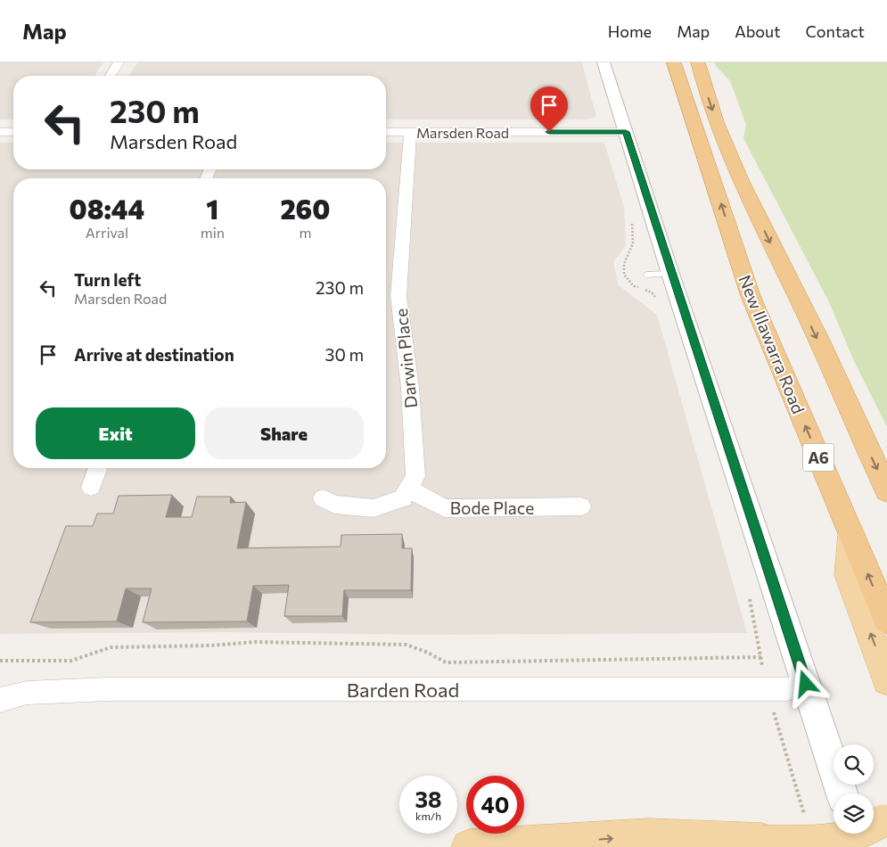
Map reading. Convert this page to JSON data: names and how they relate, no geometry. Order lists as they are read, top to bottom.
{
  "streets": {
    "highway": ["New Illawarra Road", "A6"],
    "street": [
      "Marsden Road",
      "Darwin Place",
      "Bode Place",
      "Barden Road"
    ]
  },
  "crossings": [
    ["Marsden Road", "Darwin Place"],
    ["Darwin Place", "Bode Place"]
  ],
  "page": {
    "header": "Map",
    "nav": [
      "Home",
      "Map",
      "About",
      "Contact"
    ],
    "turn": ["230 m", "Marsden Road"],
    "eta": [
      "08:44",
      "Arrival",
      "1",
      "min",
      "260",
      "m"
    ],
    "list": [
      {
        "name": "Turn left",
        "note": "Marsden Road",
        "value": "230 m"
      },
      {
        "name": "Arrive at destination",
        "value": "30 m"
      }
    ],
    "buttons": ["Exit", "Share"],
    "speed": "38 km/h",
    "limit": "40"
  }
}
